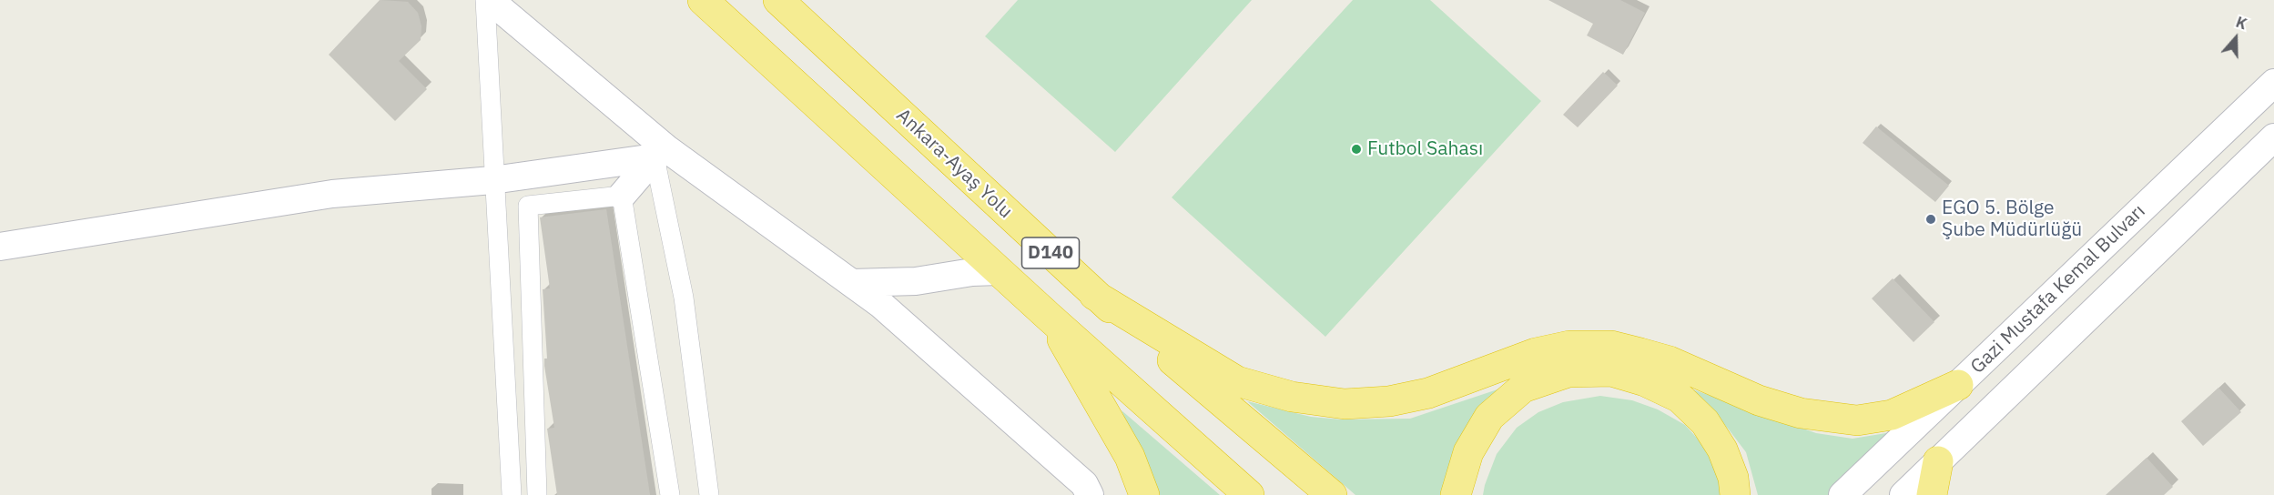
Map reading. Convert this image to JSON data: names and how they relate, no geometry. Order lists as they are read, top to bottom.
{
  "streets": {
    "highway": ["Ankara-Ayaş Yolu", "D140"],
    "street": ["Gazi Mustafa Kemal Bulvarı"]
  },
  "places": ["Futbol Sahası", "EGO 5. Bölge Şube Müdürlüğü"],
  "north": "top"
}
